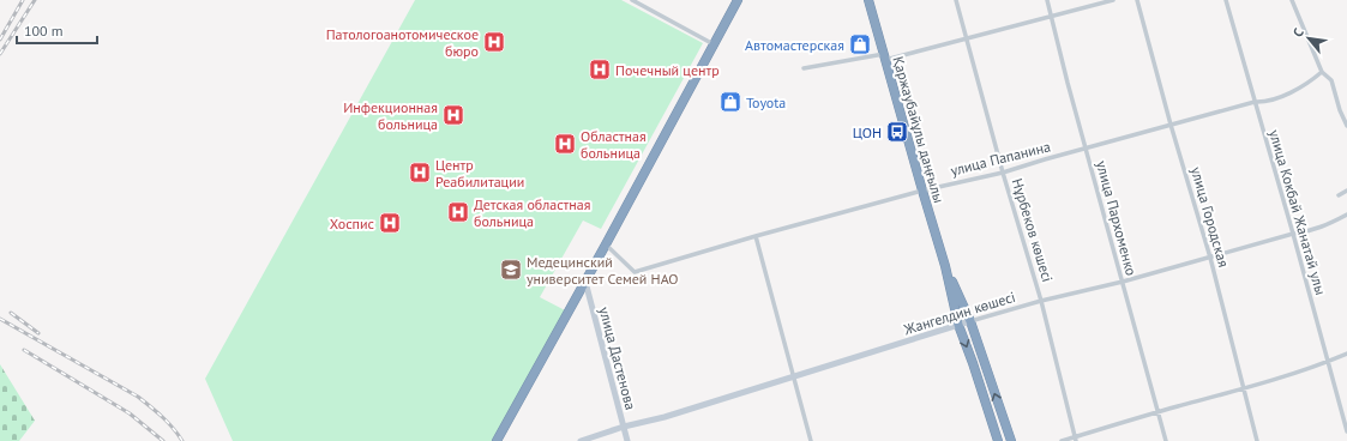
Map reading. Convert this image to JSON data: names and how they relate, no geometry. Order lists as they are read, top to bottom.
{
  "streets": {
    "highway": ["Қаржаубайұлы даңғылы"],
    "street": [
      "улица Папанина",
      "улица Кокбай Жанатай улы",
      "улица Городская",
      "улица Пархоменко",
      "Нұрбеков көшесі",
      "Жангелдин көшесі",
      "улица Дастенова"
    ]
  },
  "crossings": [
    ["Қаржаубайұлы даңғылы", "улица Папанина"],
    ["Қаржаубайұлы даңғылы", "Жангелдин көшесі"],
    ["улица Папанина", "улица Кокбай Жанатай улы"],
    ["улица Папанина", "улица Городская"],
    ["улица Папанина", "улица Пархоменко"],
    ["улица Папанина", "Нұрбеков көшесі"],
    ["улица Кокбай Жанатай улы", "Жангелдин көшесі"],
    ["улица Городская", "Жангелдин көшесі"],
    ["улица Пархоменко", "Жангелдин көшесі"],
    ["Нұрбеков көшесі", "Жангелдин көшесі"],
    ["Жангелдин көшесі", "улица Дастенова"]
  ],
  "places": {
    "hospital": [
      "Патологоанотомическое бюро",
      "Почечный центр",
      "Инфекционная больница",
      "Областная больница",
      "Центр Реабилитации",
      "Детская областная больница",
      "Хоспис"
    ],
    "shop": ["Автомастерская", "Toyota"],
    "bus stop": ["ЦОН"],
    "school or university": ["Медецинский университет Семей НАО"]
  },
  "scale_bar": "100 m",
  "north": "top left"
}
